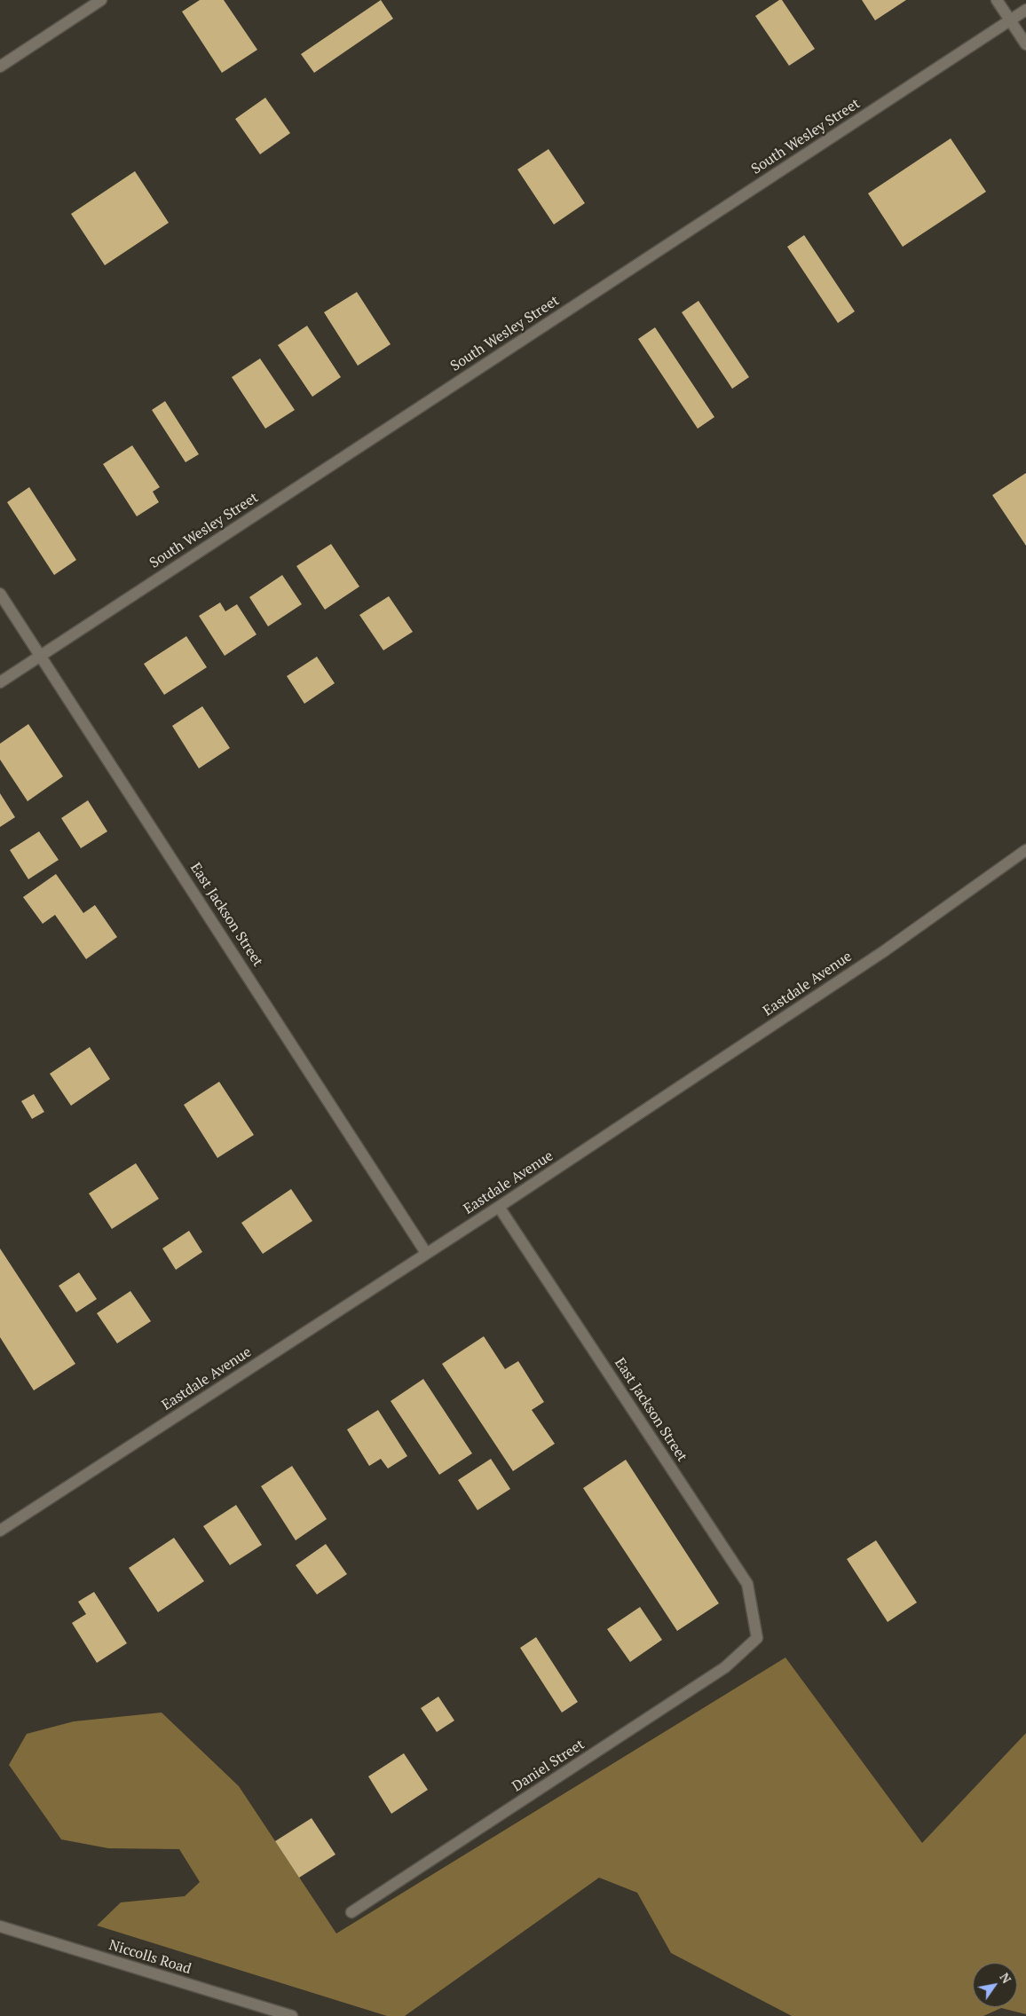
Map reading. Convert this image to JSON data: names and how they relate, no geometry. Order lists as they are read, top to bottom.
{
  "streets": {
    "street": [
      "South Wesley Street",
      "East Jackson Street",
      "Eastdale Avenue",
      "Daniel Street",
      "Niccolls Road"
    ]
  },
  "crossings": [
    ["South Wesley Street", "East Jackson Street"],
    ["East Jackson Street", "Eastdale Avenue"],
    ["East Jackson Street", "Daniel Street"]
  ],
  "north": "top right"
}
